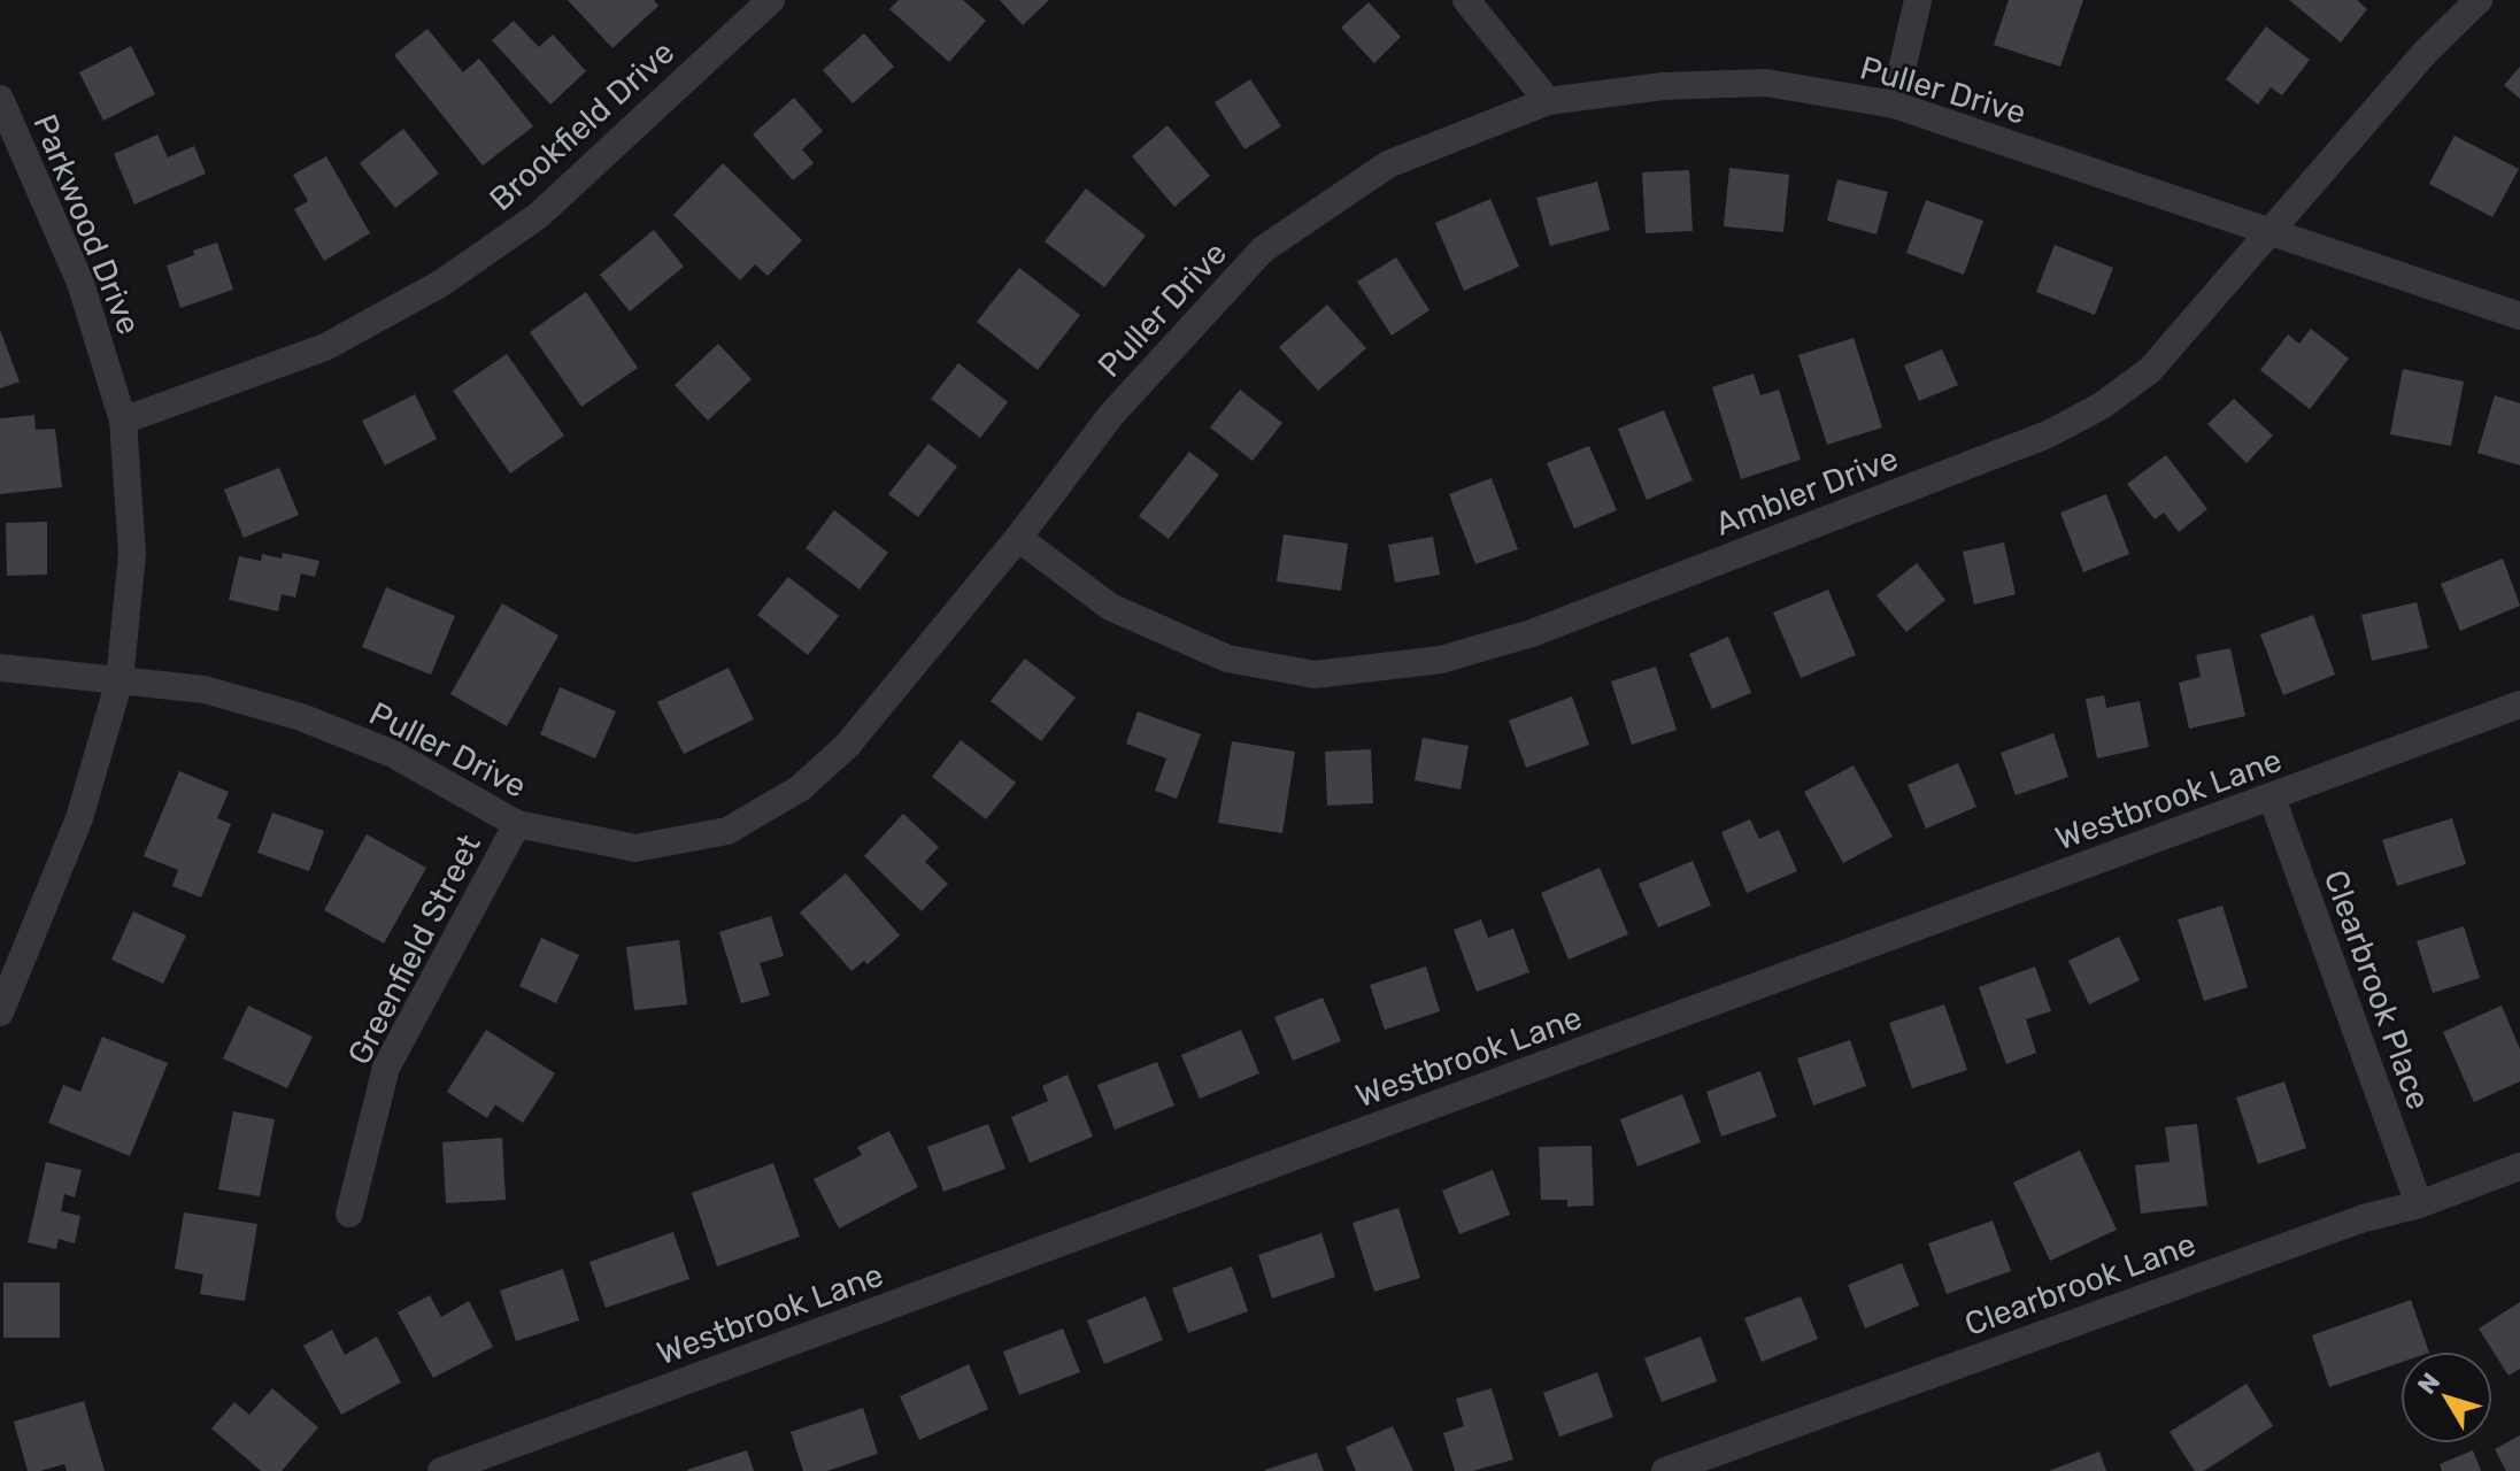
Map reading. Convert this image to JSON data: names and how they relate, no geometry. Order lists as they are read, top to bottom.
{
  "streets": {
    "street": [
      "Puller Drive",
      "Brookfield Drive",
      "Parkwood Drive",
      "Ambler Drive",
      "Westbrook Lane",
      "Greenfield Street",
      "Clearbrook Place",
      "Clearbrook Lane"
    ]
  },
  "crossings": [
    ["Puller Drive", "Parkwood Drive"],
    ["Puller Drive", "Ambler Drive"],
    ["Puller Drive", "Greenfield Street"],
    ["Brookfield Drive", "Parkwood Drive"],
    ["Westbrook Lane", "Clearbrook Place"],
    ["Clearbrook Place", "Clearbrook Lane"]
  ],
  "north": "top left"
}
